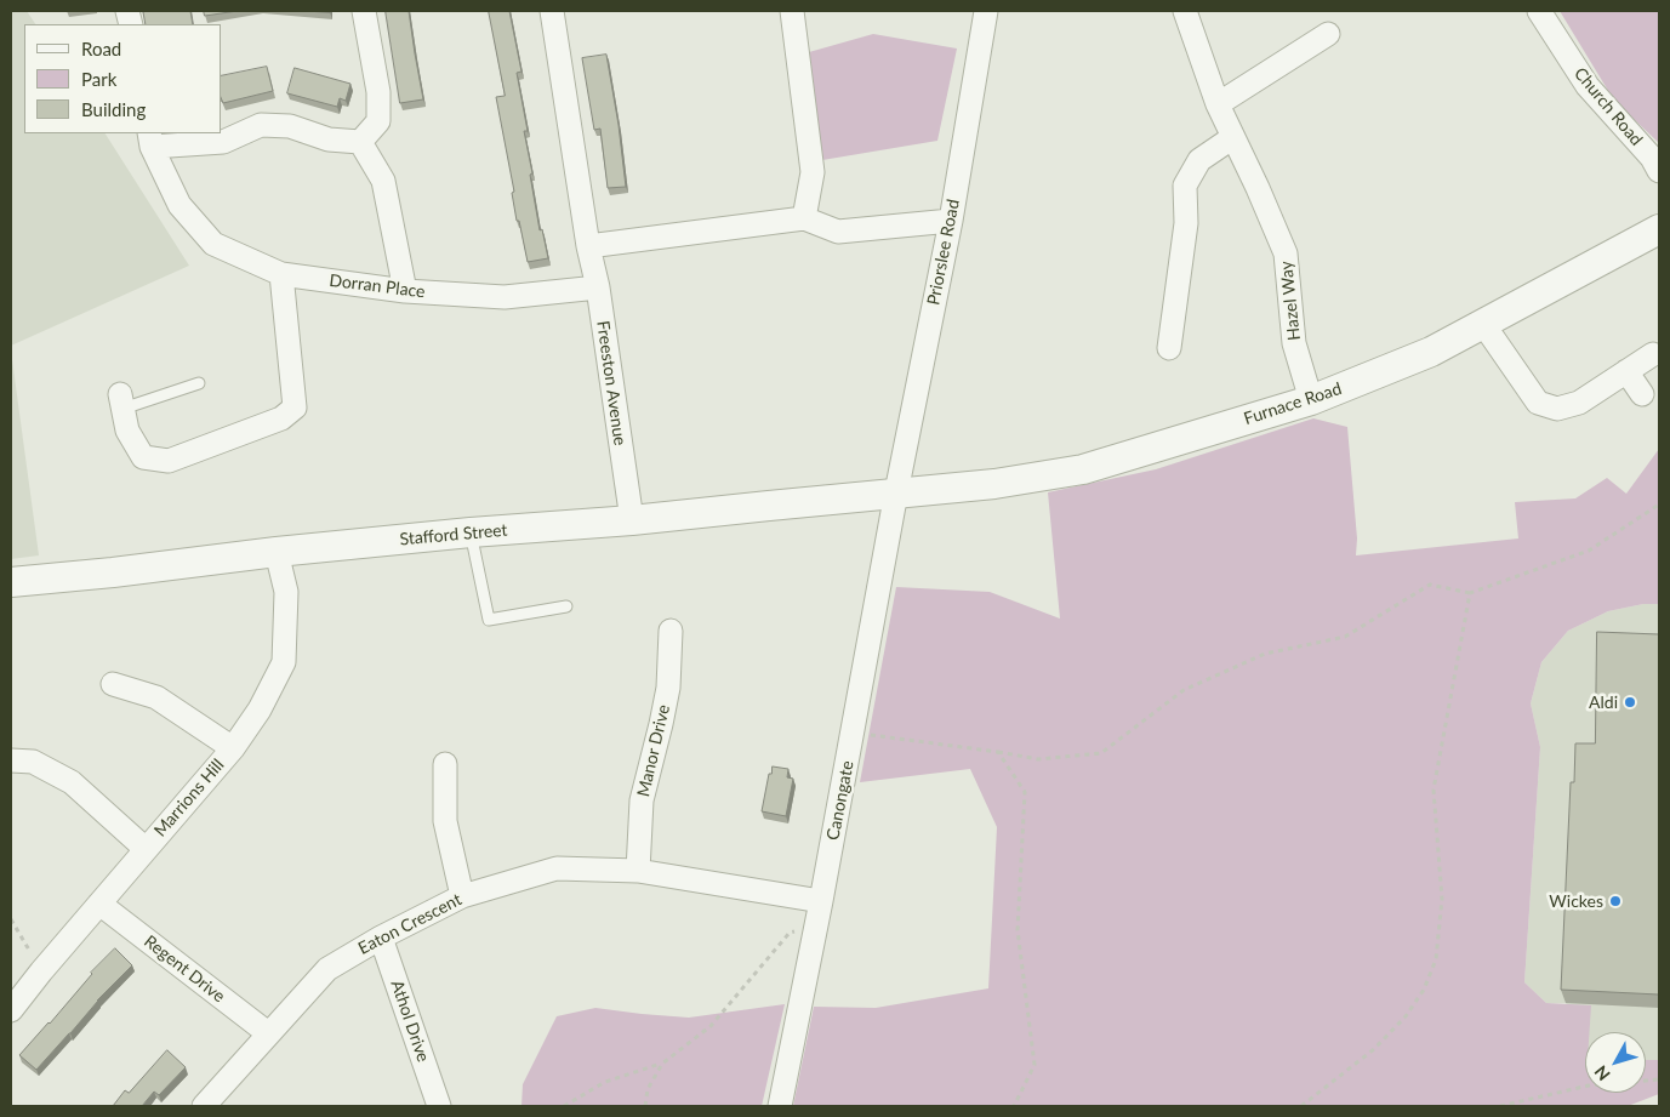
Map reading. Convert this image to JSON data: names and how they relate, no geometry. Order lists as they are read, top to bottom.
{
  "streets": {
    "street": [
      "Church Road",
      "Priorslee Road",
      "Dorran Place",
      "Hazel Way",
      "Freeston Avenue",
      "Furnace Road",
      "Stafford Street",
      "Manor Drive",
      "Marrions Hill",
      "Canongate",
      "Eaton Crescent",
      "Regent Drive",
      "Athol Drive"
    ]
  },
  "crossings": [
    ["Priorslee Road", "Furnace Road"],
    ["Priorslee Road", "Stafford Street"],
    ["Priorslee Road", "Canongate"],
    ["Dorran Place", "Freeston Avenue"],
    ["Hazel Way", "Furnace Road"],
    ["Freeston Avenue", "Stafford Street"],
    ["Furnace Road", "Stafford Street"],
    ["Furnace Road", "Canongate"],
    ["Stafford Street", "Marrions Hill"],
    ["Stafford Street", "Canongate"],
    ["Manor Drive", "Eaton Crescent"],
    ["Marrions Hill", "Regent Drive"],
    ["Canongate", "Eaton Crescent"],
    ["Eaton Crescent", "Regent Drive"],
    ["Eaton Crescent", "Athol Drive"]
  ],
  "places": ["Aldi", "Wickes"],
  "legend": ["Road", "Park", "Building"],
  "north": "bottom left"
}
